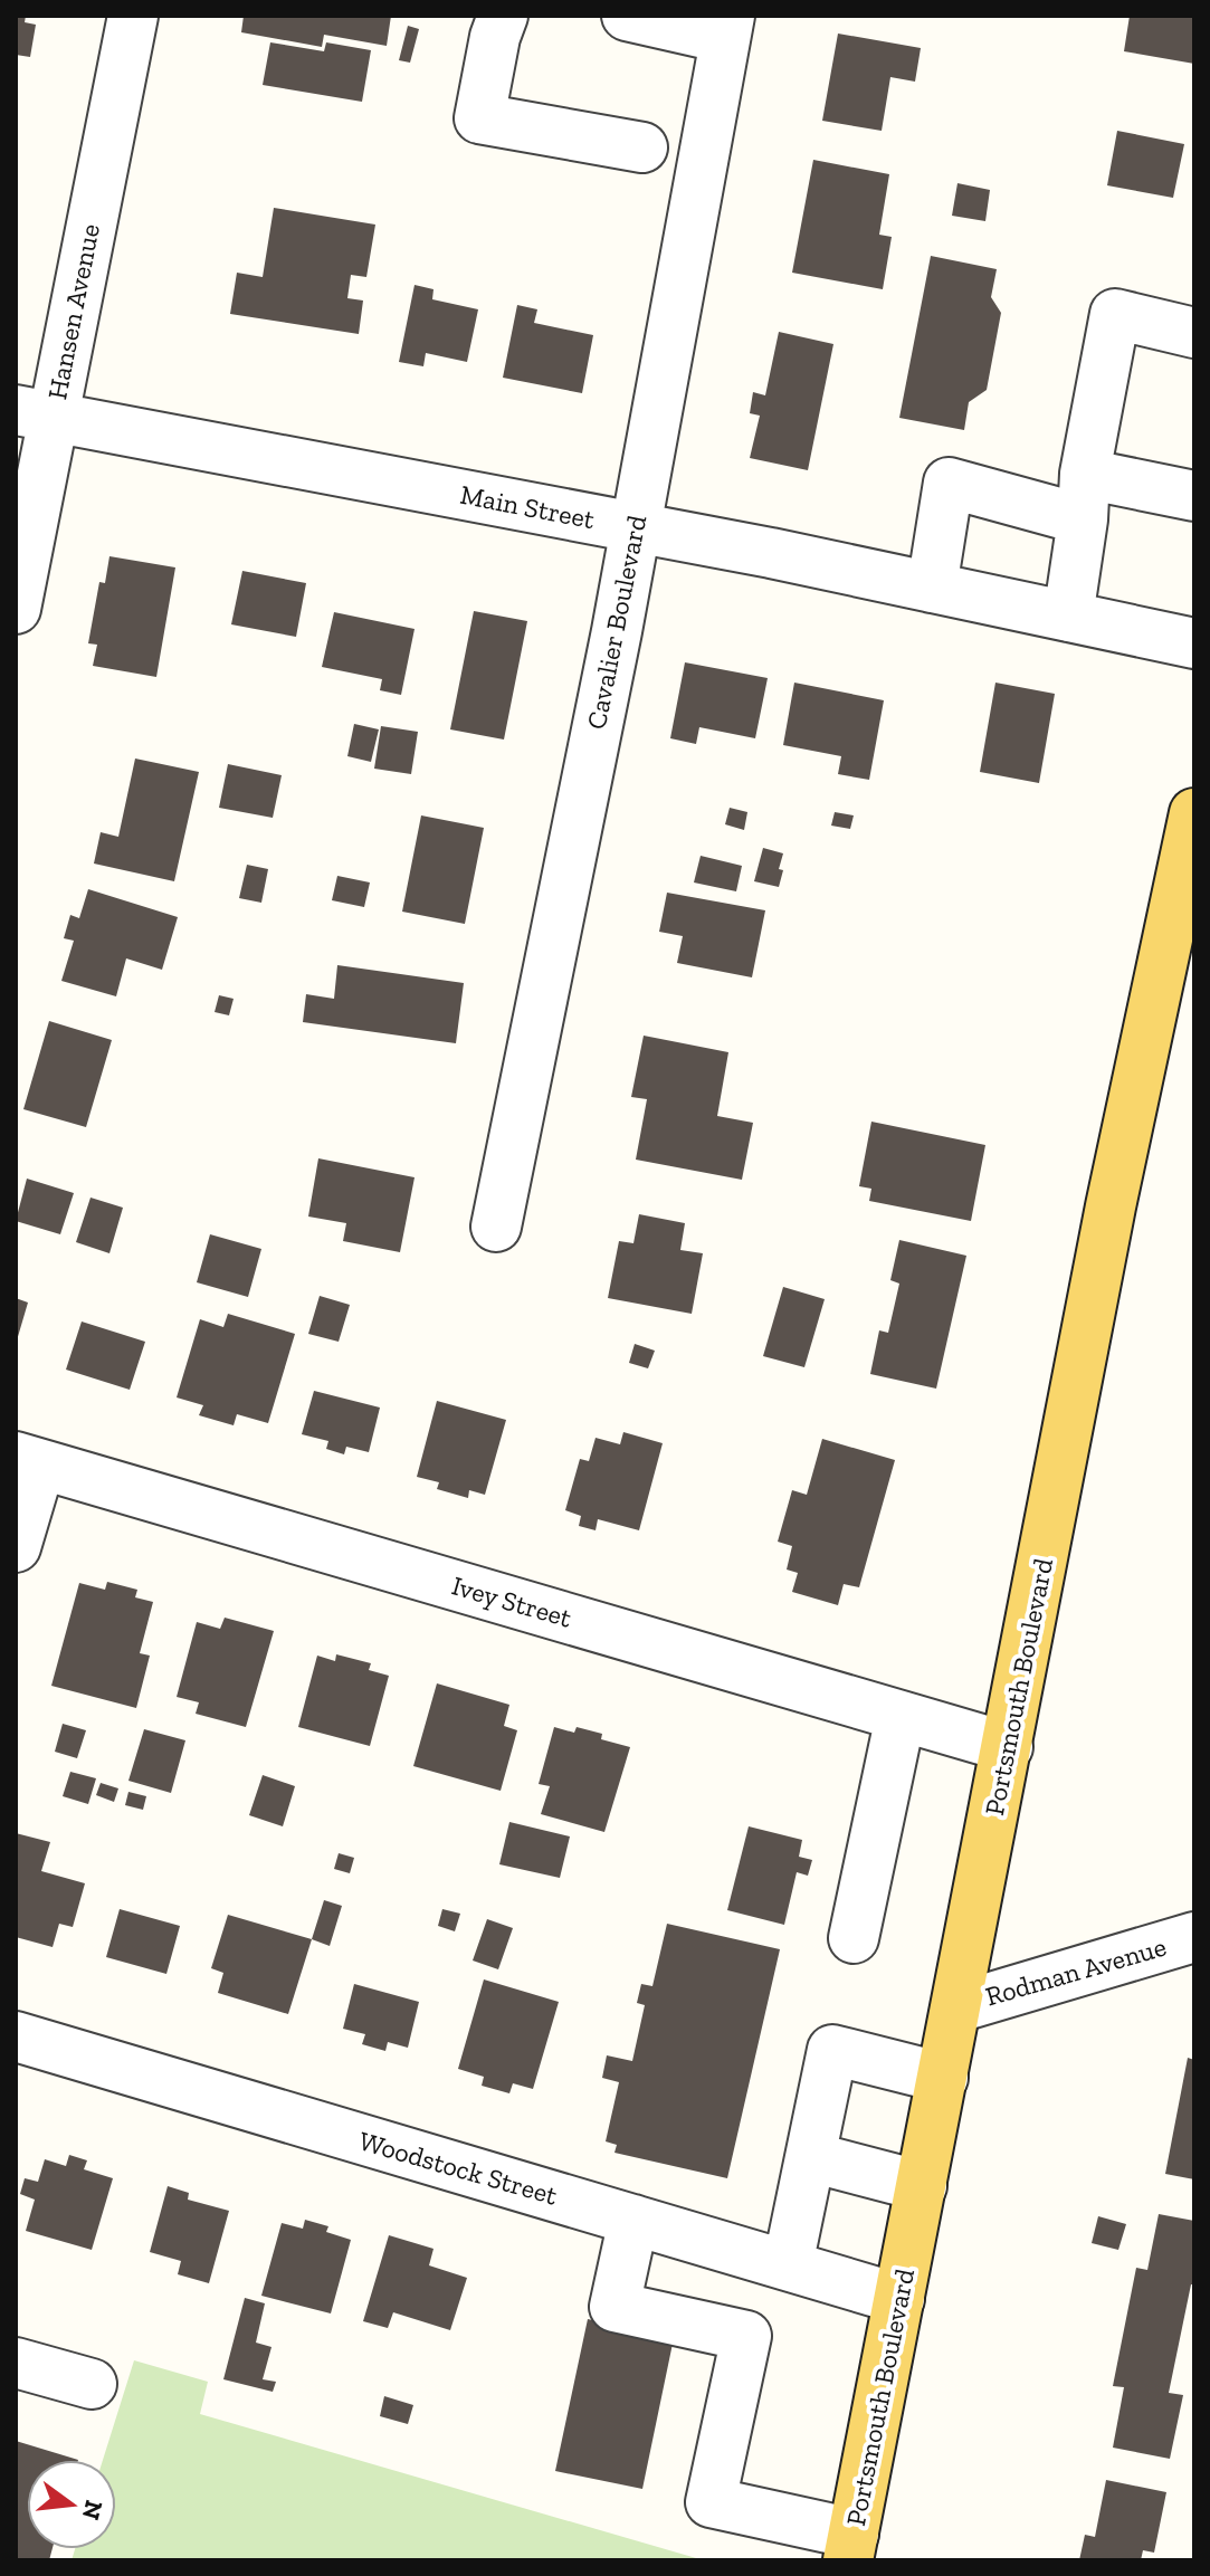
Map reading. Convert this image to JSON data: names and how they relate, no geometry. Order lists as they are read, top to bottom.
{
  "streets": {
    "main road": ["Portsmouth Boulevard"],
    "street": [
      "Hansen Avenue",
      "Main Street",
      "Cavalier Boulevard",
      "Ivey Street",
      "Rodman Avenue",
      "Woodstock Street"
    ]
  },
  "crossings": [
    ["Hansen Avenue", "Main Street"],
    ["Main Street", "Cavalier Boulevard"],
    ["Ivey Street", "Portsmouth Boulevard"],
    ["Portsmouth Boulevard", "Rodman Avenue"],
    ["Portsmouth Boulevard", "Woodstock Street"]
  ],
  "north": "right"
}
